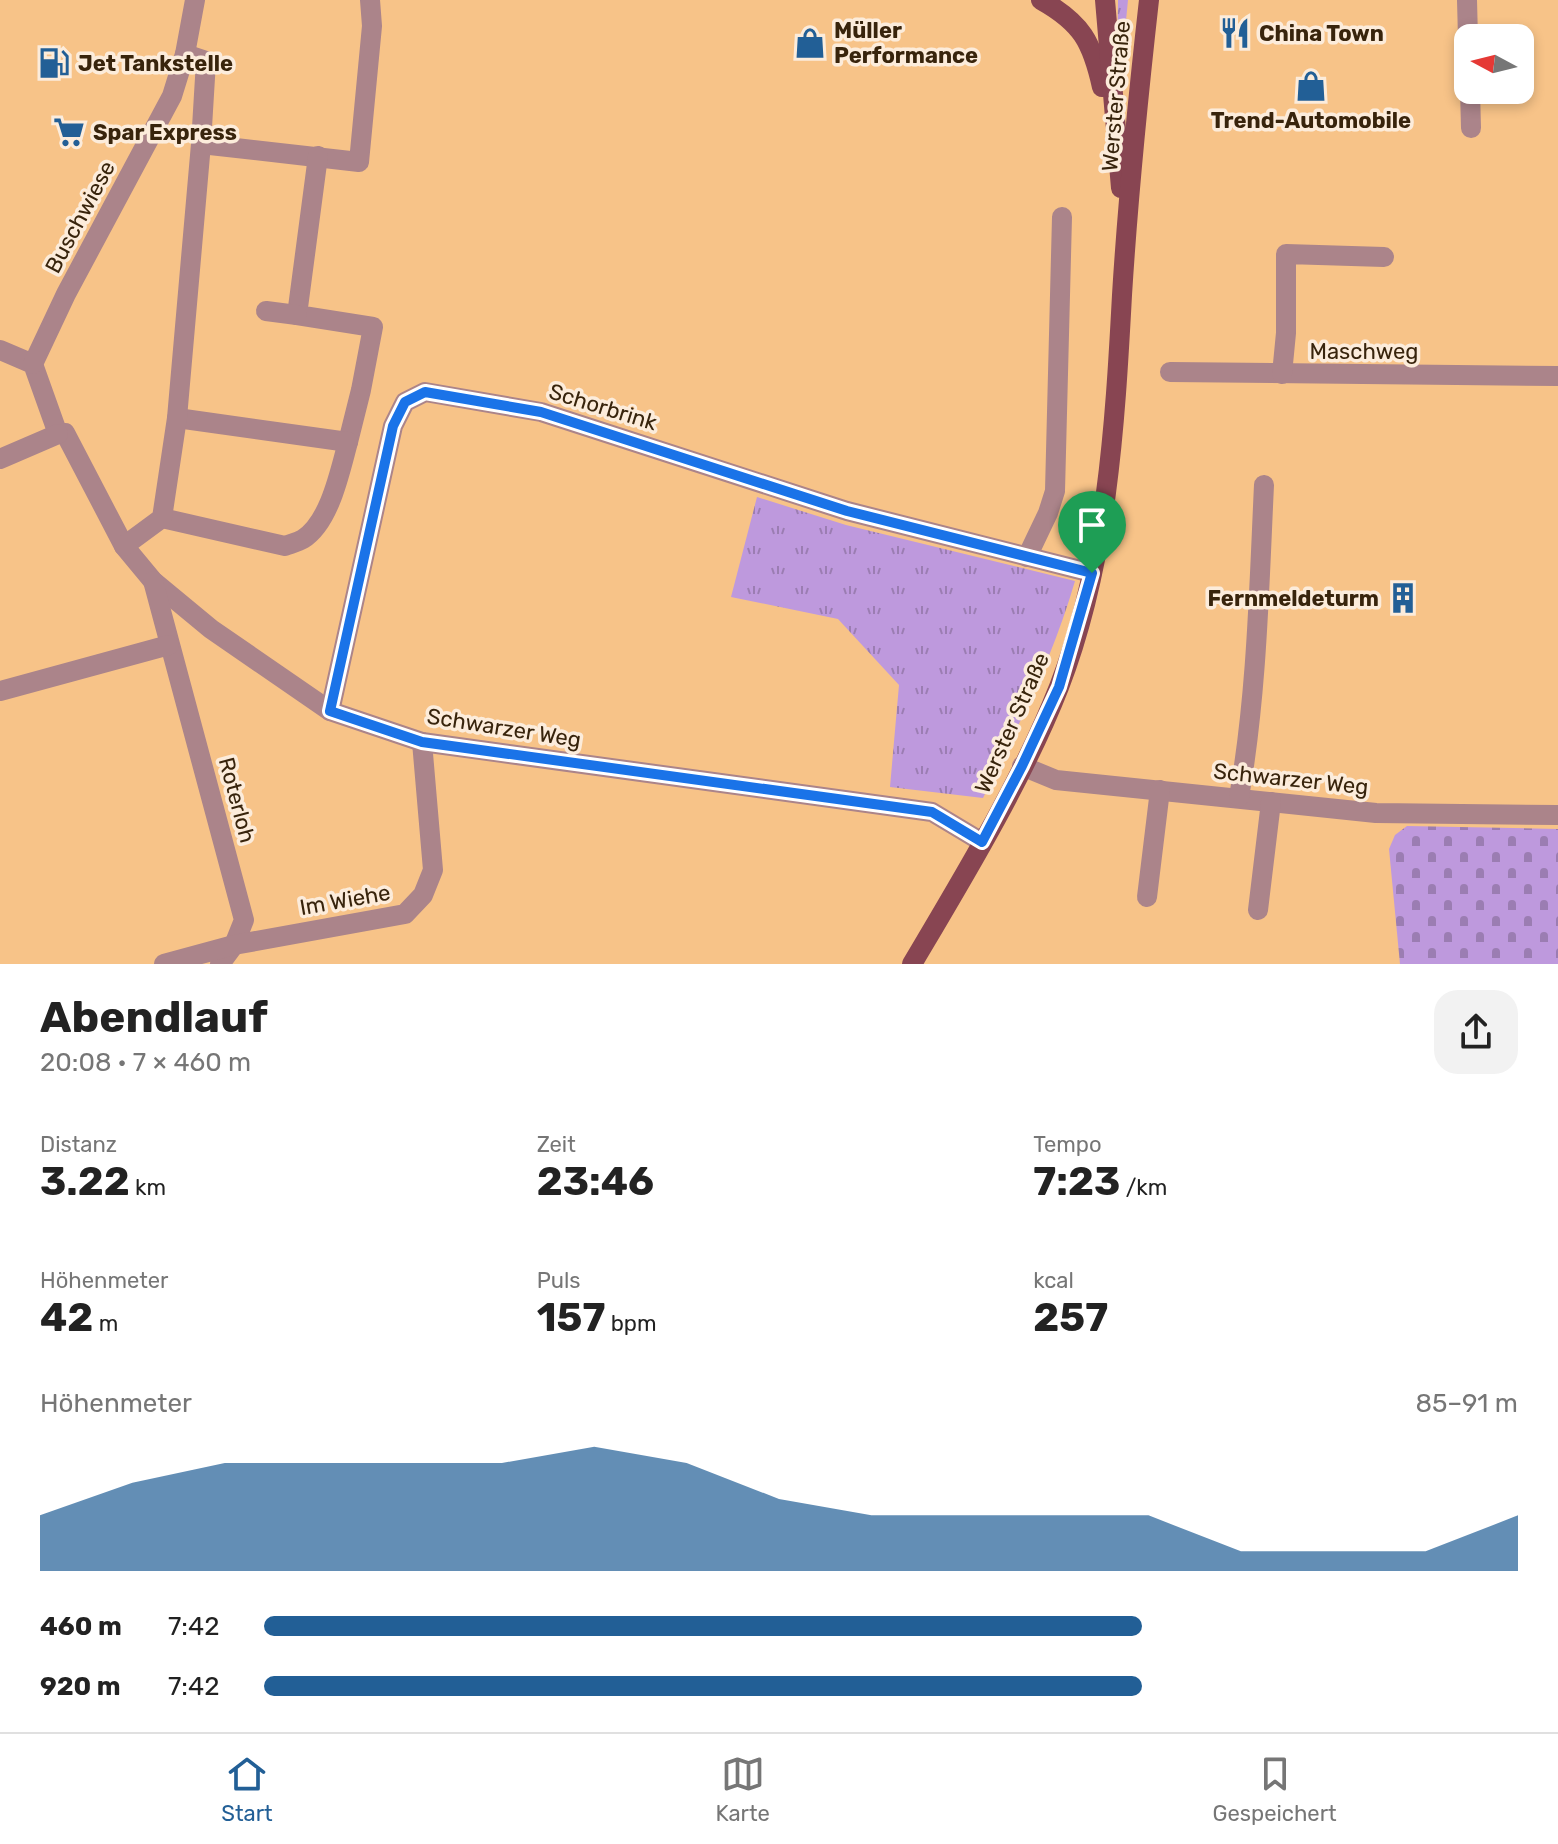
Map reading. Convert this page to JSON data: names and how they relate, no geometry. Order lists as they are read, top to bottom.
{
  "streets": {
    "main road": ["Werster Straße"],
    "street": [
      "Buschwiese",
      "Maschweg",
      "Schorbrink",
      "Schwarzer Weg",
      "Roterloh",
      "Im Wiehe"
    ]
  },
  "crossings": [
    ["Werster Straße", "Schorbrink"],
    ["Werster Straße", "Schwarzer Weg"],
    ["Buschwiese", "Schwarzer Weg"],
    ["Schorbrink", "Schwarzer Weg"],
    ["Schwarzer Weg", "Roterloh"],
    ["Schwarzer Weg", "Im Wiehe"],
    ["Roterloh", "Im Wiehe"]
  ],
  "places": {
    "restaurant": ["China Town"],
    "shop": ["Müller Performance", "Trend-Automobile"],
    "fuel station": ["Jet Tankstelle"],
    "supermarket": ["Spar Express"],
    "building": ["Fernmeldeturm"]
  },
  "north": "left",
  "page": {
    "heading": ["Abendlauf", "20:08 · 7 × 460 m"],
    "stats": [
      ["Distanz", "3.22 km"],
      ["Zeit", "23:46"],
      ["Tempo", "7:23 /km"],
      ["Höhenmeter", "42 m"],
      ["Puls", "157 bpm"],
      ["kcal", "257"]
    ],
    "chart": ["Höhenmeter", "85–91 m"],
    "list": [
      {
        "name": "460 m",
        "note": "7:42"
      },
      {
        "name": "920 m",
        "note": "7:42"
      }
    ],
    "tabs": ["Start", "Karte", "Gespeichert"]
  }
}
